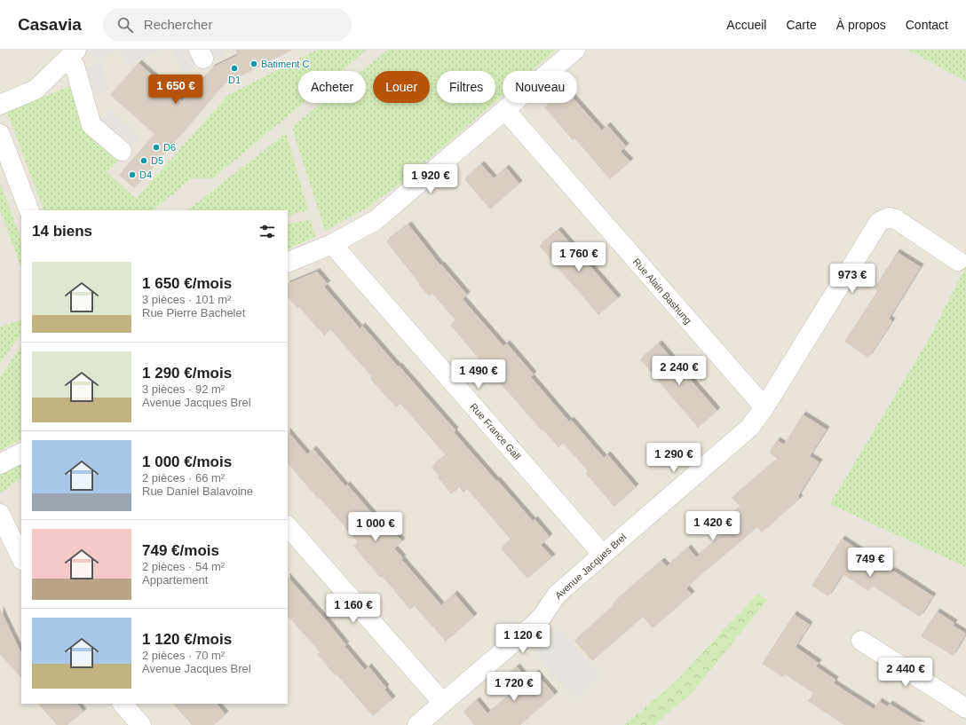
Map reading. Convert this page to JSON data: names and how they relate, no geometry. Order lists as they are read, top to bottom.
{
  "streets": {
    "street": ["Rue Alain Bashung", "Rue France Gall", "Avenue Jacques Brel"]
  },
  "crossings": [
    ["Rue Alain Bashung", "Avenue Jacques Brel"],
    ["Rue France Gall", "Avenue Jacques Brel"]
  ],
  "places": [
    "Batiment C",
    "D1",
    "D6",
    "D5",
    "D4"
  ],
  "page": {
    "header": "Casavia",
    "search": "Rechercher",
    "nav": [
      "Accueil",
      "Carte",
      "À propos",
      "Contact"
    ],
    "chip": [
      "Acheter",
      "Louer",
      "Filtres",
      "Nouveau"
    ],
    "price": [
      "1 650 €",
      "1 920 €",
      "1 760 €",
      "973 €",
      "2 240 €",
      "1 490 €",
      "1 290 €",
      "1 420 €",
      "1 000 €",
      "749 €",
      "1 160 €",
      "1 120 €",
      "2 440 €",
      "1 720 €"
    ],
    "heading": "14 biens",
    "list": [
      {
        "name": "1 650 €/mois",
        "note": "3 pièces · 101 m² · Rue Pierre Bachelet"
      },
      {
        "name": "1 290 €/mois",
        "note": "3 pièces · 92 m² · Avenue Jacques Brel"
      },
      {
        "name": "1 000 €/mois",
        "note": "2 pièces · 66 m² · Rue Daniel Balavoine"
      },
      {
        "name": "749 €/mois",
        "note": "2 pièces · 54 m² · Appartement"
      },
      {
        "name": "1 120 €/mois",
        "note": "2 pièces · 70 m² · Avenue Jacques Brel"
      }
    ]
  }
}
